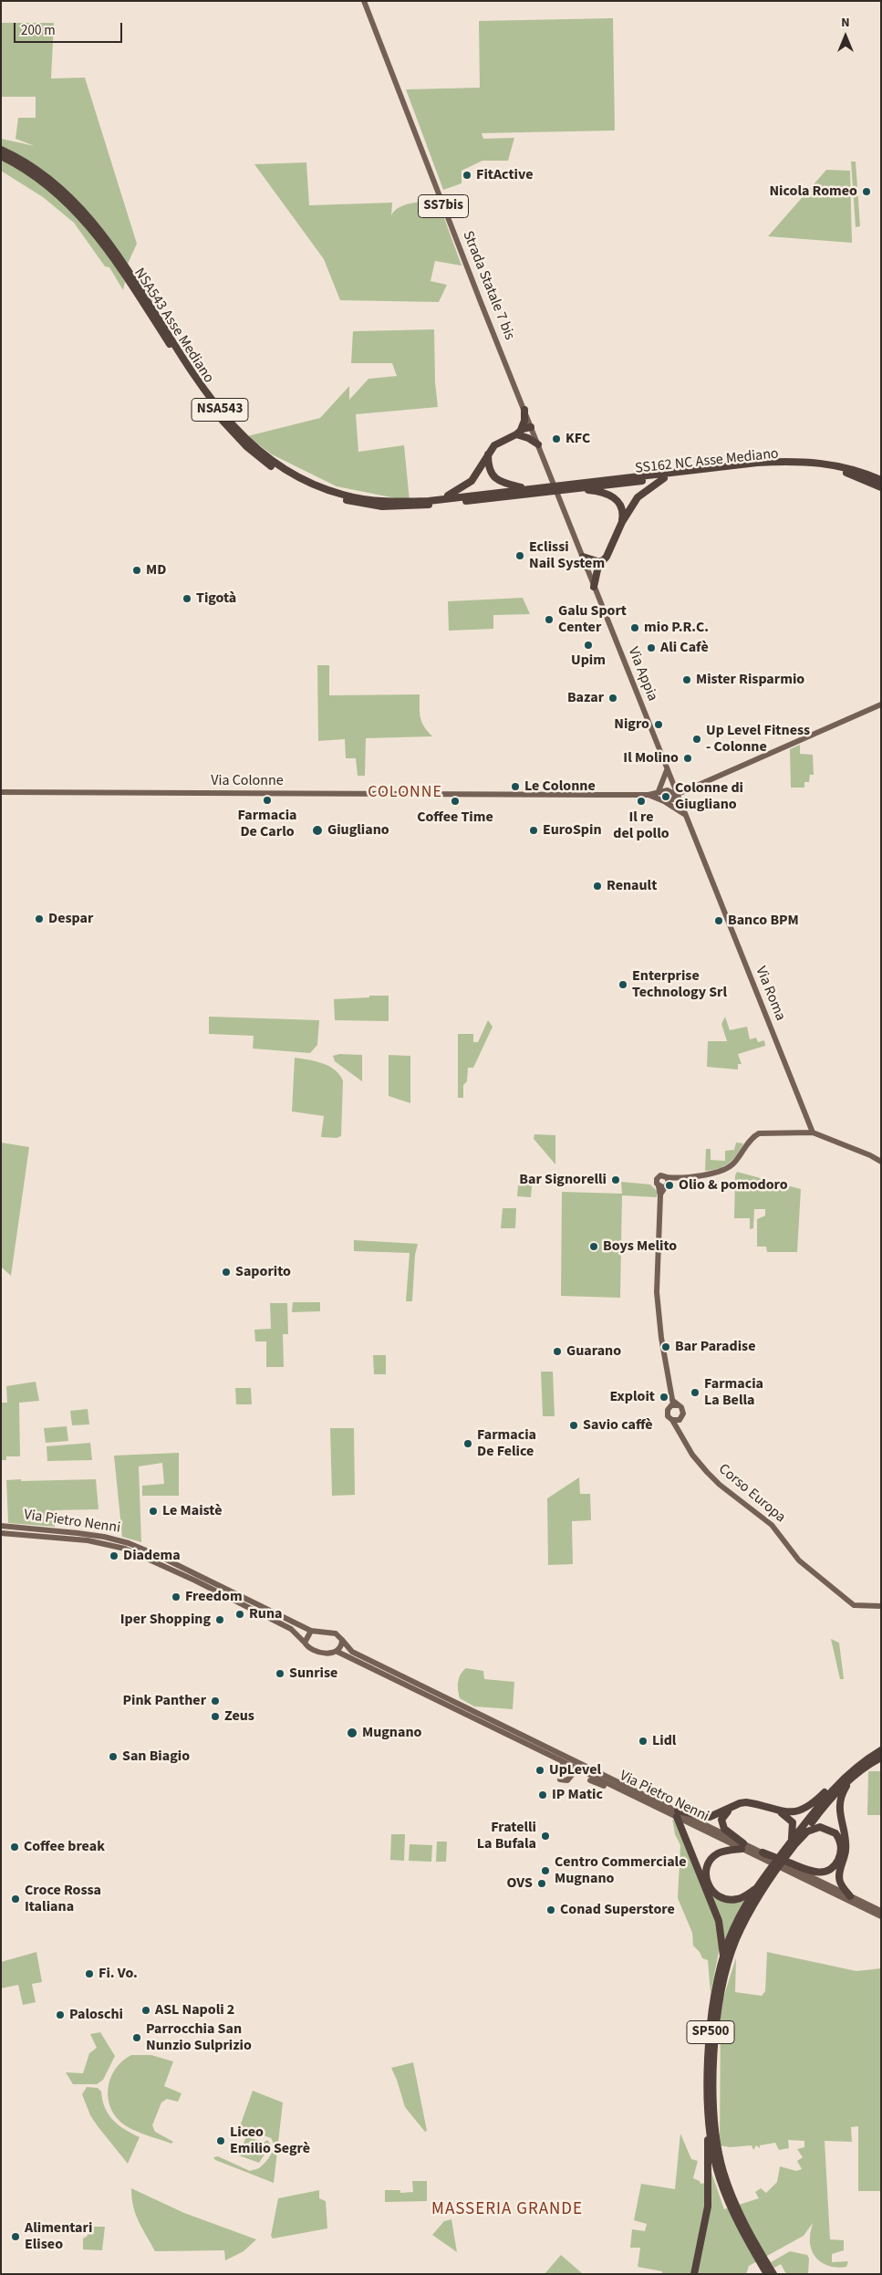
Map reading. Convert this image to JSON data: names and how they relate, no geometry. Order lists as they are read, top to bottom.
{
  "streets": {
    "highway": [
      "NSA543 Asse Mediano",
      "NSA543",
      "SS162 NC Asse Mediano",
      "SP500"
    ],
    "main road": [
      "SS7bis",
      "Strada Statale 7 bis",
      "Via Appia",
      "Via Colonne",
      "Via Roma",
      "Corso Europa",
      "Via Pietro Nenni"
    ]
  },
  "crossings": [
    ["Strada Statale 7 bis", "Via Appia"],
    ["NSA543 Asse Mediano", "SS162 NC Asse Mediano"],
    ["Via Appia", "Via Roma"]
  ],
  "districts": ["COLONNE", "MASSERIA GRANDE"],
  "places": [
    "FitActive",
    "Nicola Romeo",
    "KFC",
    "Eclissi Nail System",
    "MD",
    "Tigotà",
    "Galu Sport Center",
    "mio P.R.C.",
    "Upim",
    "Ali Cafè",
    "Mister Risparmio",
    "Bazar",
    "Nigro",
    "Up Level Fitness - Colonne",
    "Il Molino",
    "Le Colonne",
    "Colonne di Giugliano",
    "Farmacia De Carlo",
    "Coffee Time",
    "Il re del pollo",
    "Giugliano",
    "EuroSpin",
    "Renault",
    "Despar",
    "Banco BPM",
    "Enterprise Technology Srl",
    "Bar Signorelli",
    "Olio & pomodoro",
    "Boys Melito",
    "Saporito",
    "Bar Paradise",
    "Guarano",
    "Farmacia La Bella",
    "Exploit",
    "Savio caffè",
    "Farmacia De Felice",
    "Le Maistè",
    "Diadema",
    "Freedom",
    "Runa",
    "Iper Shopping",
    "Sunrise",
    "Pink Panther",
    "Zeus",
    "Mugnano",
    "Lidl",
    "San Biagio",
    "UpLevel",
    "IP Matic",
    "Fratelli La Bufala",
    "Coffee break",
    "Centro Commerciale Mugnano",
    "OVS",
    "Croce Rossa Italiana",
    "Conad Superstore",
    "Fi. Vo.",
    "ASL Napoli 2",
    "Paloschi",
    "Parrocchia San Nunzio Sulprizio",
    "Liceo Emilio Segrè",
    "Alimentari Eliseo"
  ],
  "scale_bar": "200 m",
  "north": "top"
}
